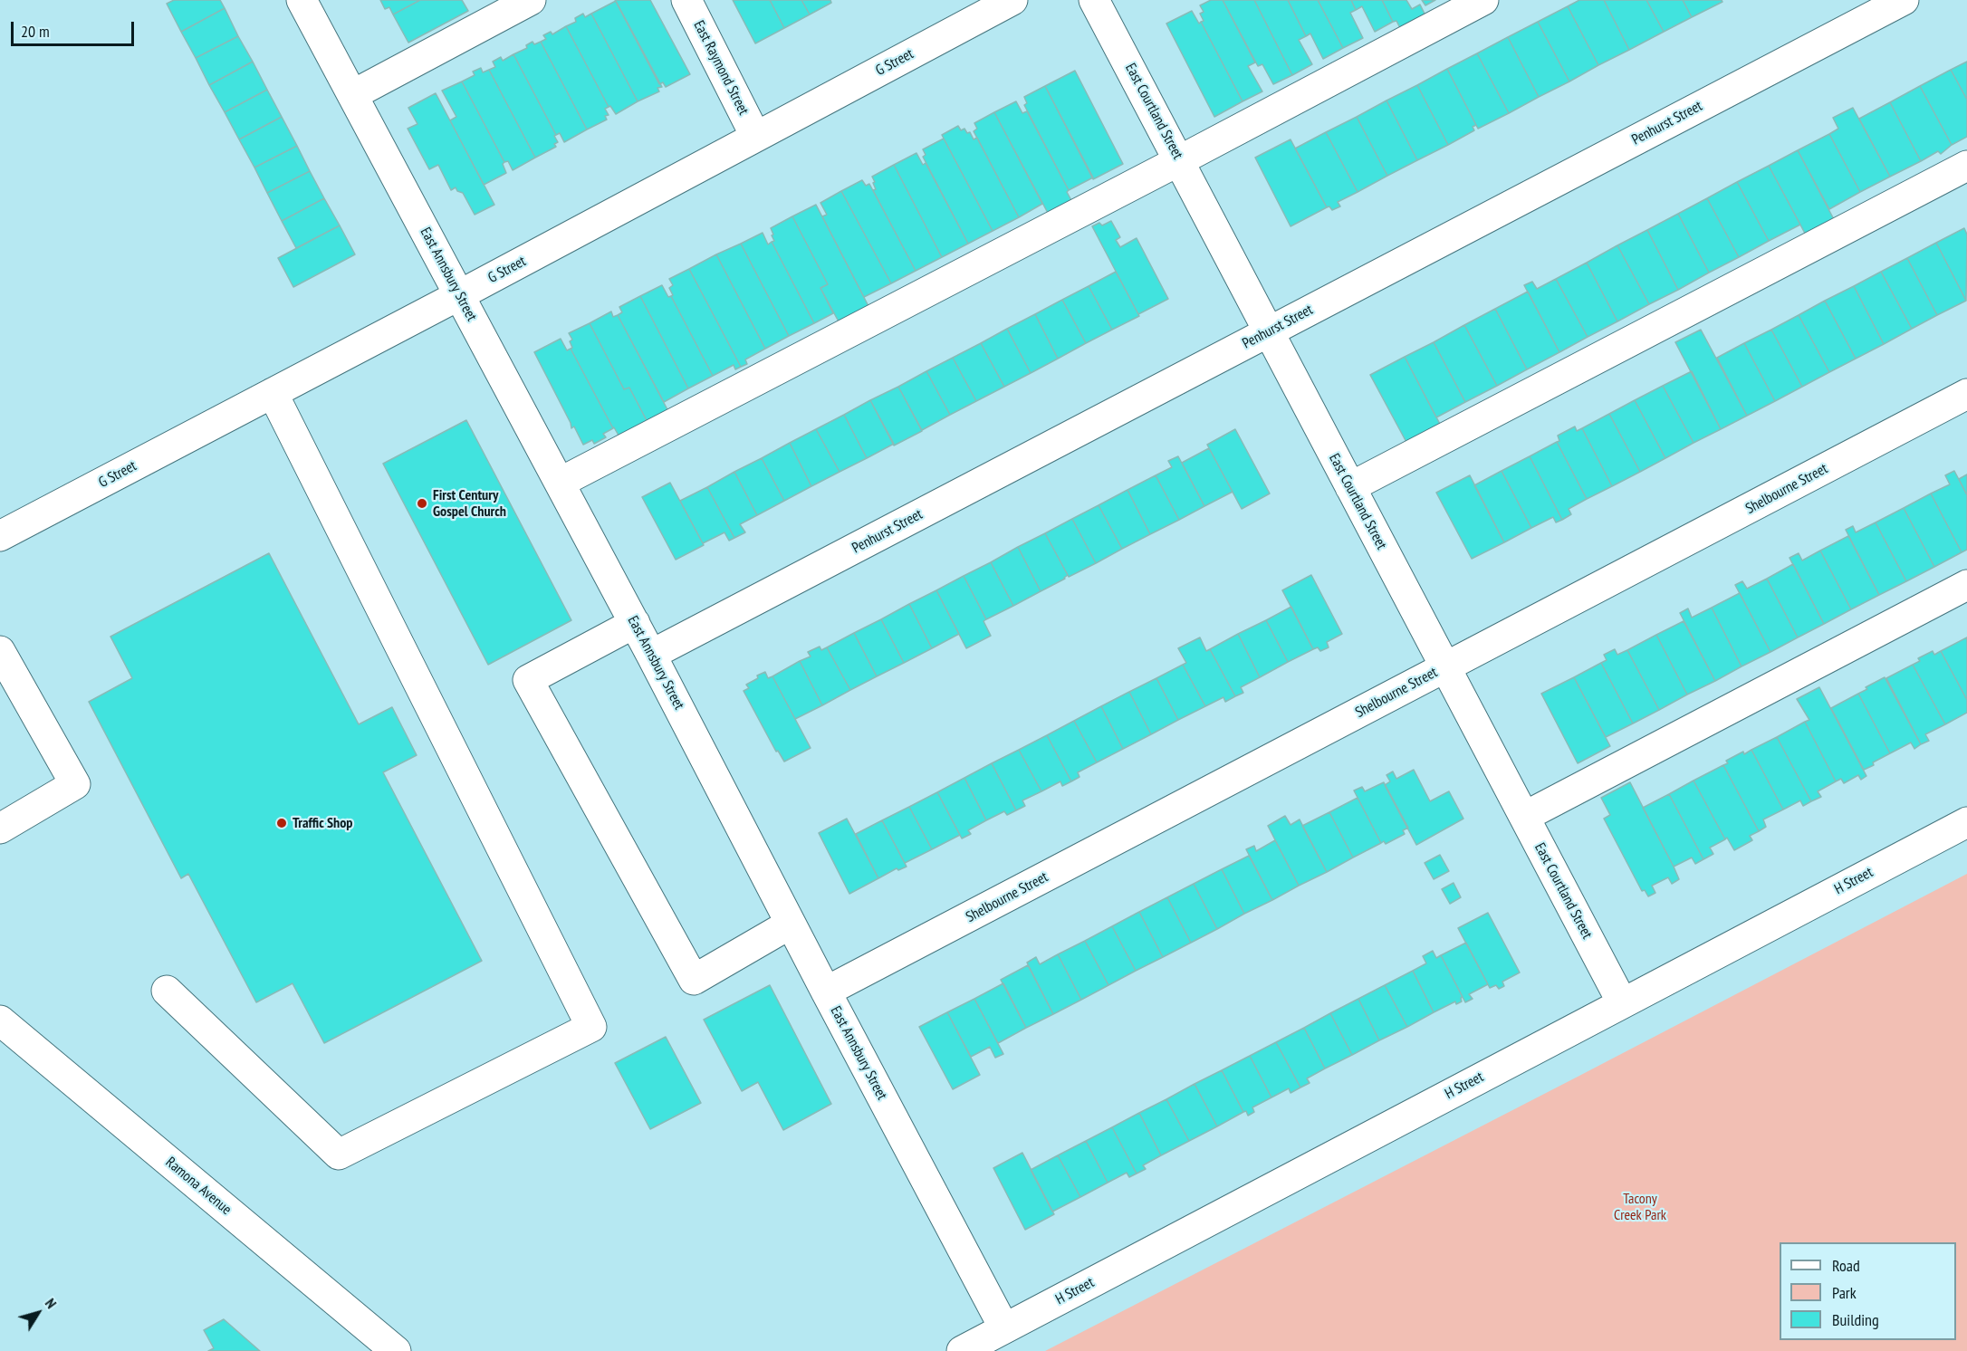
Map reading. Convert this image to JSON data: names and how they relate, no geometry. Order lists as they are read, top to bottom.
{
  "streets": {
    "street": [
      "G Street",
      "East Raymond Street",
      "East Courtland Street",
      "Penhurst Street",
      "East Annsbury Street",
      "Shelbourne Street",
      "H Street",
      "Ramona Avenue"
    ]
  },
  "crossings": [
    ["G Street", "East Raymond Street"],
    ["G Street", "East Annsbury Street"],
    ["East Courtland Street", "Penhurst Street"],
    ["East Courtland Street", "Shelbourne Street"],
    ["East Courtland Street", "H Street"],
    ["Penhurst Street", "East Annsbury Street"],
    ["East Annsbury Street", "Shelbourne Street"],
    ["East Annsbury Street", "H Street"]
  ],
  "parks": ["Tacony Creek Park"],
  "places": ["First Century Gospel Church", "Traffic Shop"],
  "legend": ["Road", "Park", "Building"],
  "scale_bar": "20 m",
  "north": "top right"
}
